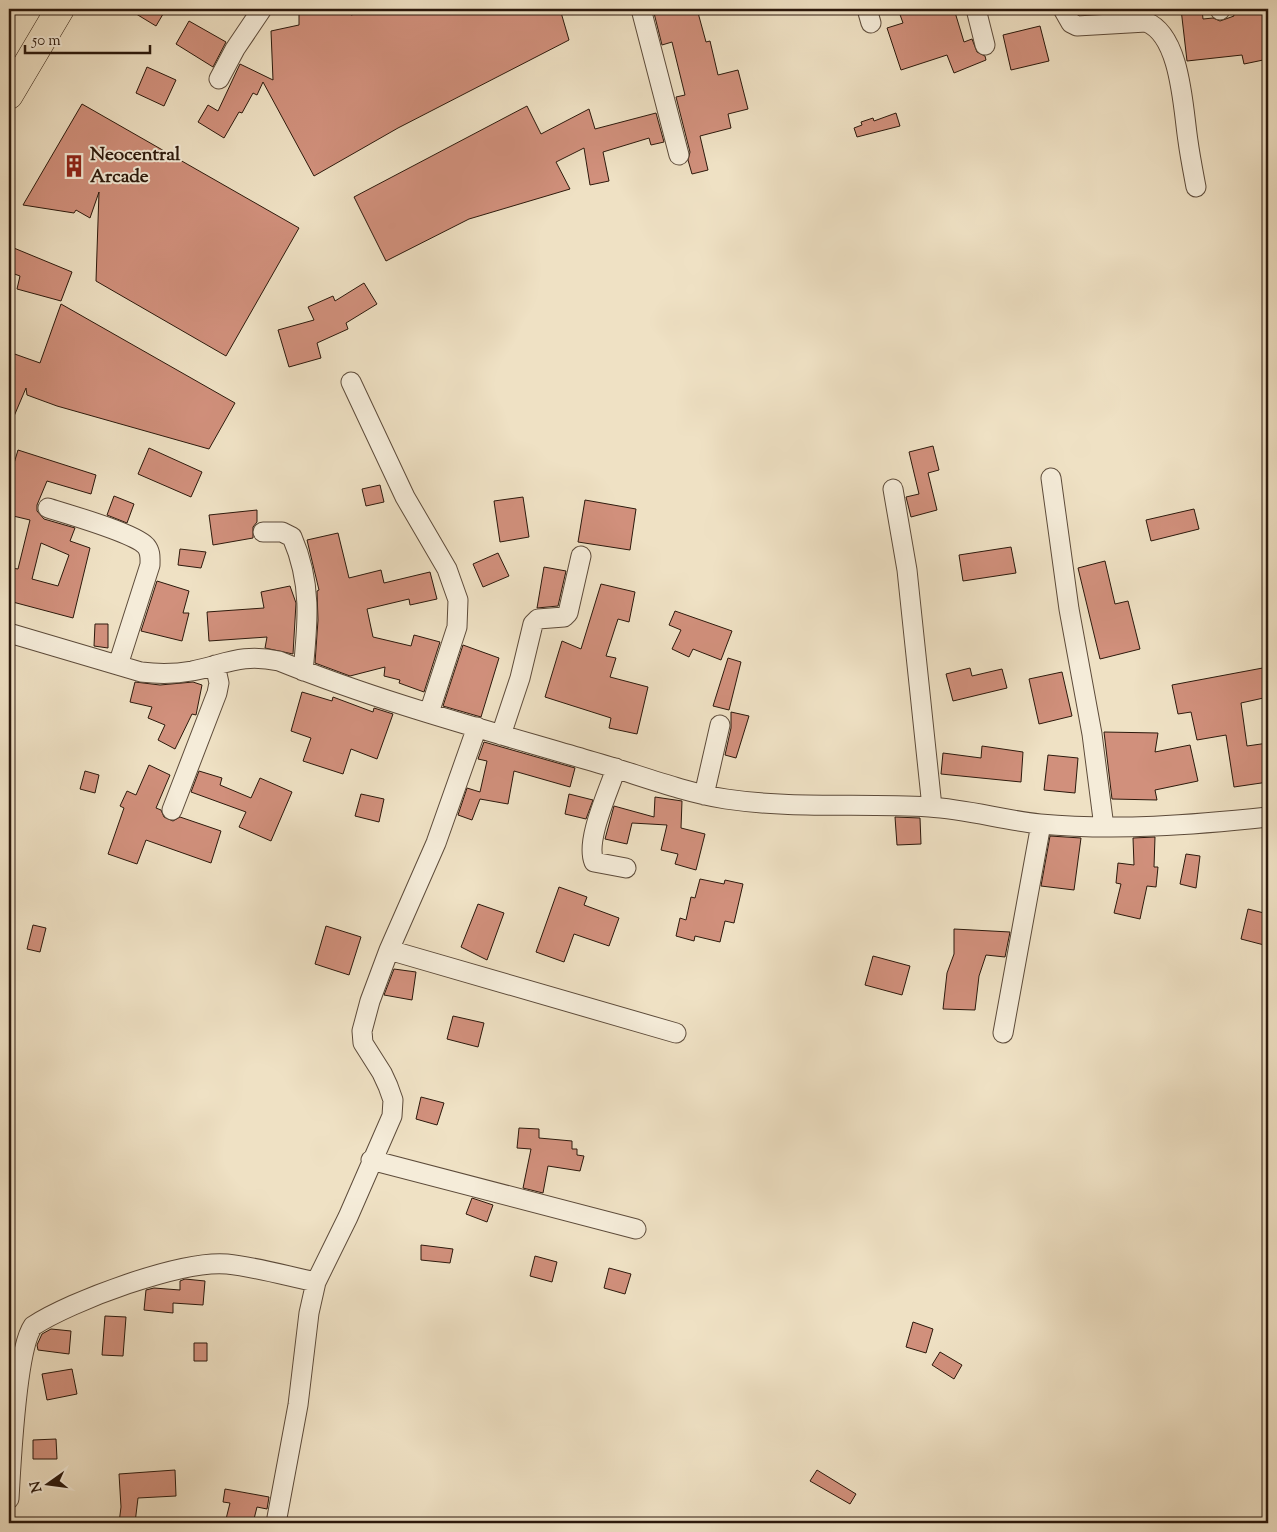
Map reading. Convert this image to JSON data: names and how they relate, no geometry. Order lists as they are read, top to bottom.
{
  "places": {
    "building": ["Neocentral Arcade"]
  },
  "scale_bar": "50 m",
  "north": "left"
}
